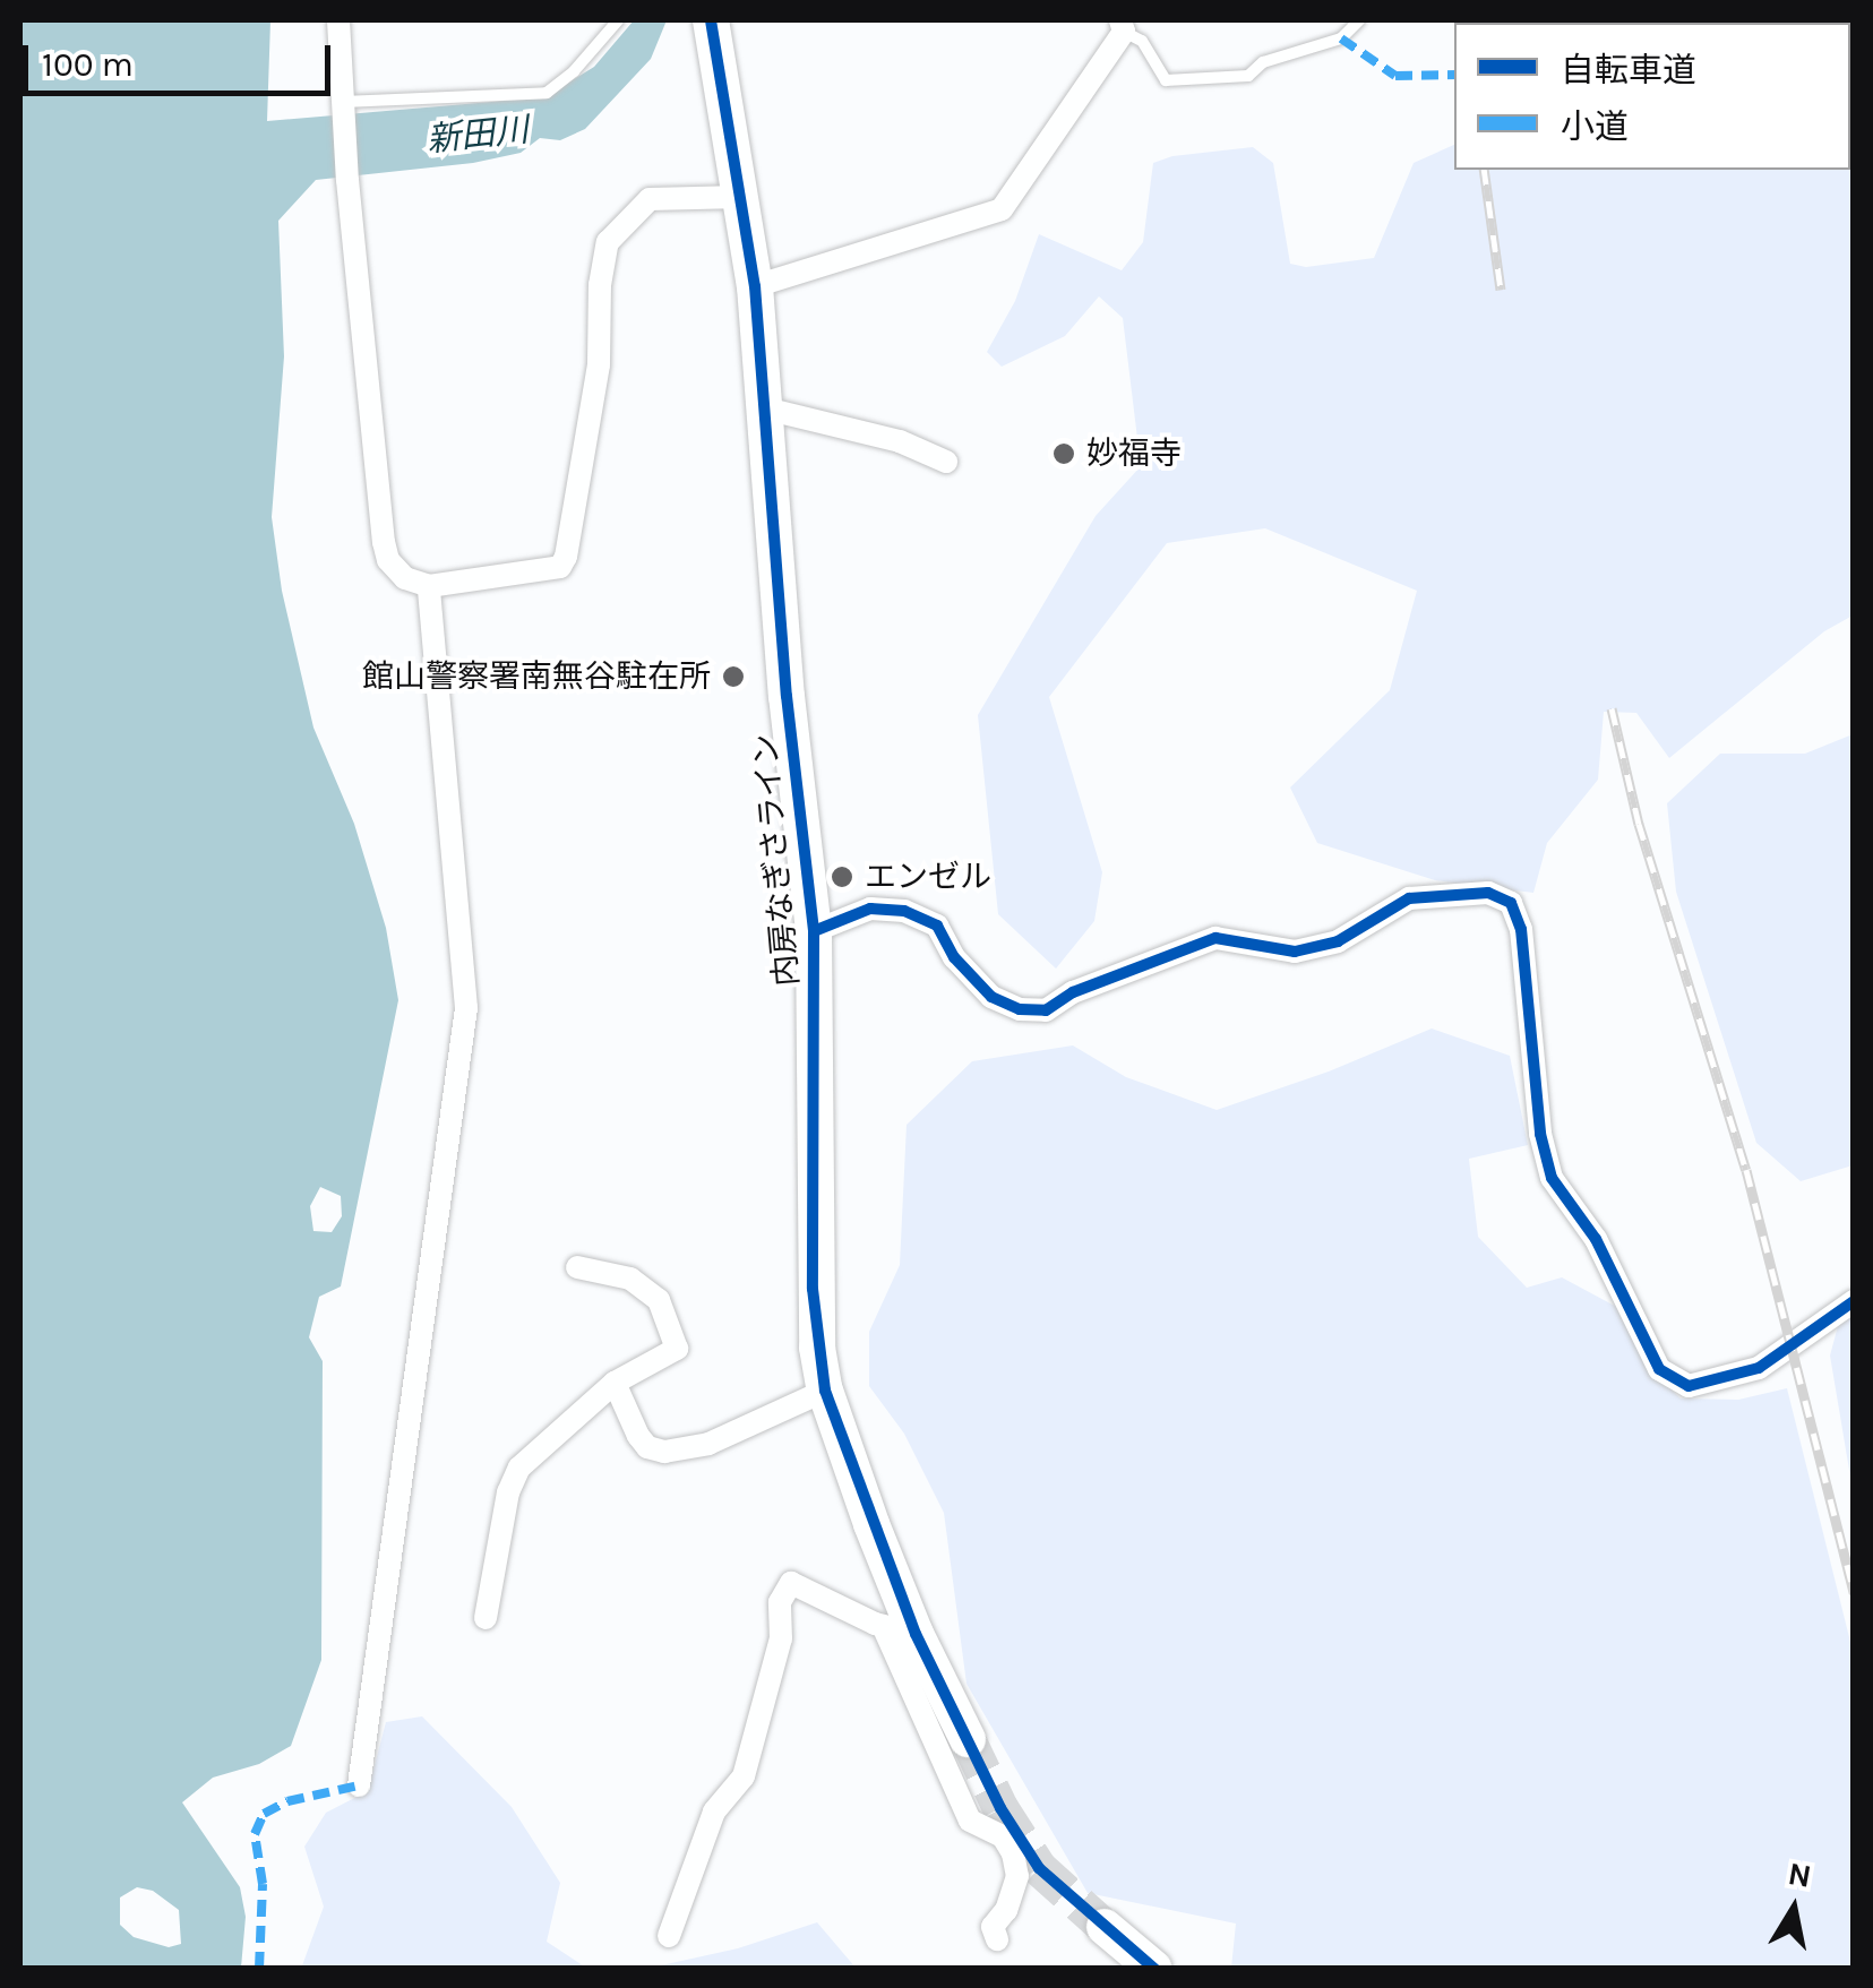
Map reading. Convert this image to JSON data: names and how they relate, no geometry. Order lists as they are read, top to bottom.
{
  "streets": {
    "highway": ["内房なぎさライン"]
  },
  "water": ["新田川"],
  "places": ["妙福寺", "館山警察署南無谷駐在所", "エンゼル"],
  "legend": ["自転車道", "小道"],
  "scale_bar": "100 m",
  "north": "top"
}
